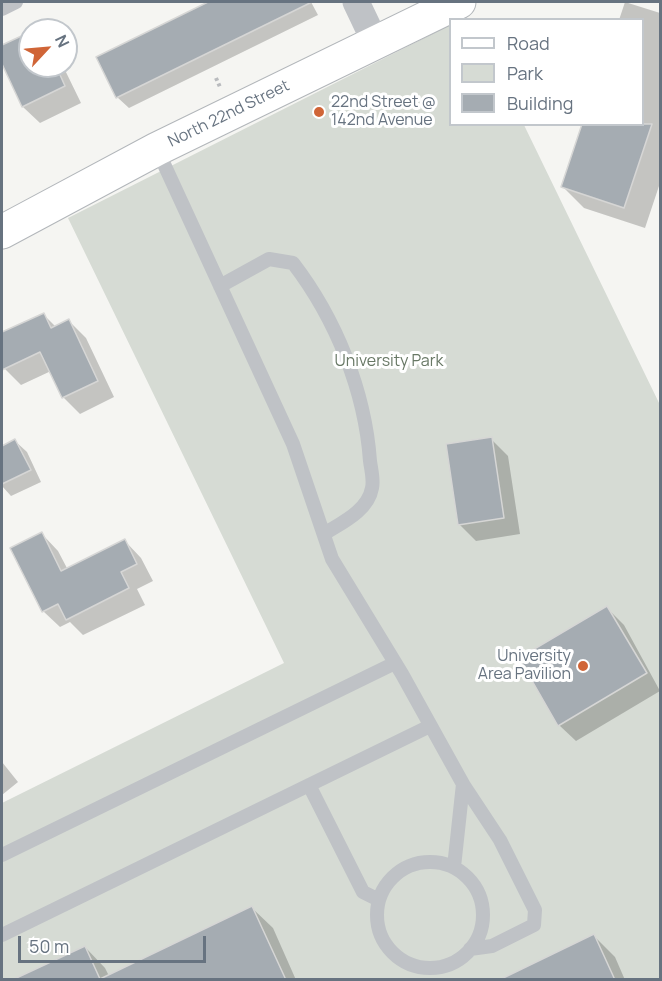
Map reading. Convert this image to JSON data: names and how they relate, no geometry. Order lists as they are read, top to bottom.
{
  "streets": {
    "street": ["North 22nd Street"]
  },
  "parks": ["University Park"],
  "places": ["22nd Street @ 142nd Avenue", "University Area Pavilion"],
  "legend": ["Road", "Park", "Building"],
  "scale_bar": "50 m",
  "north": "top right"
}
